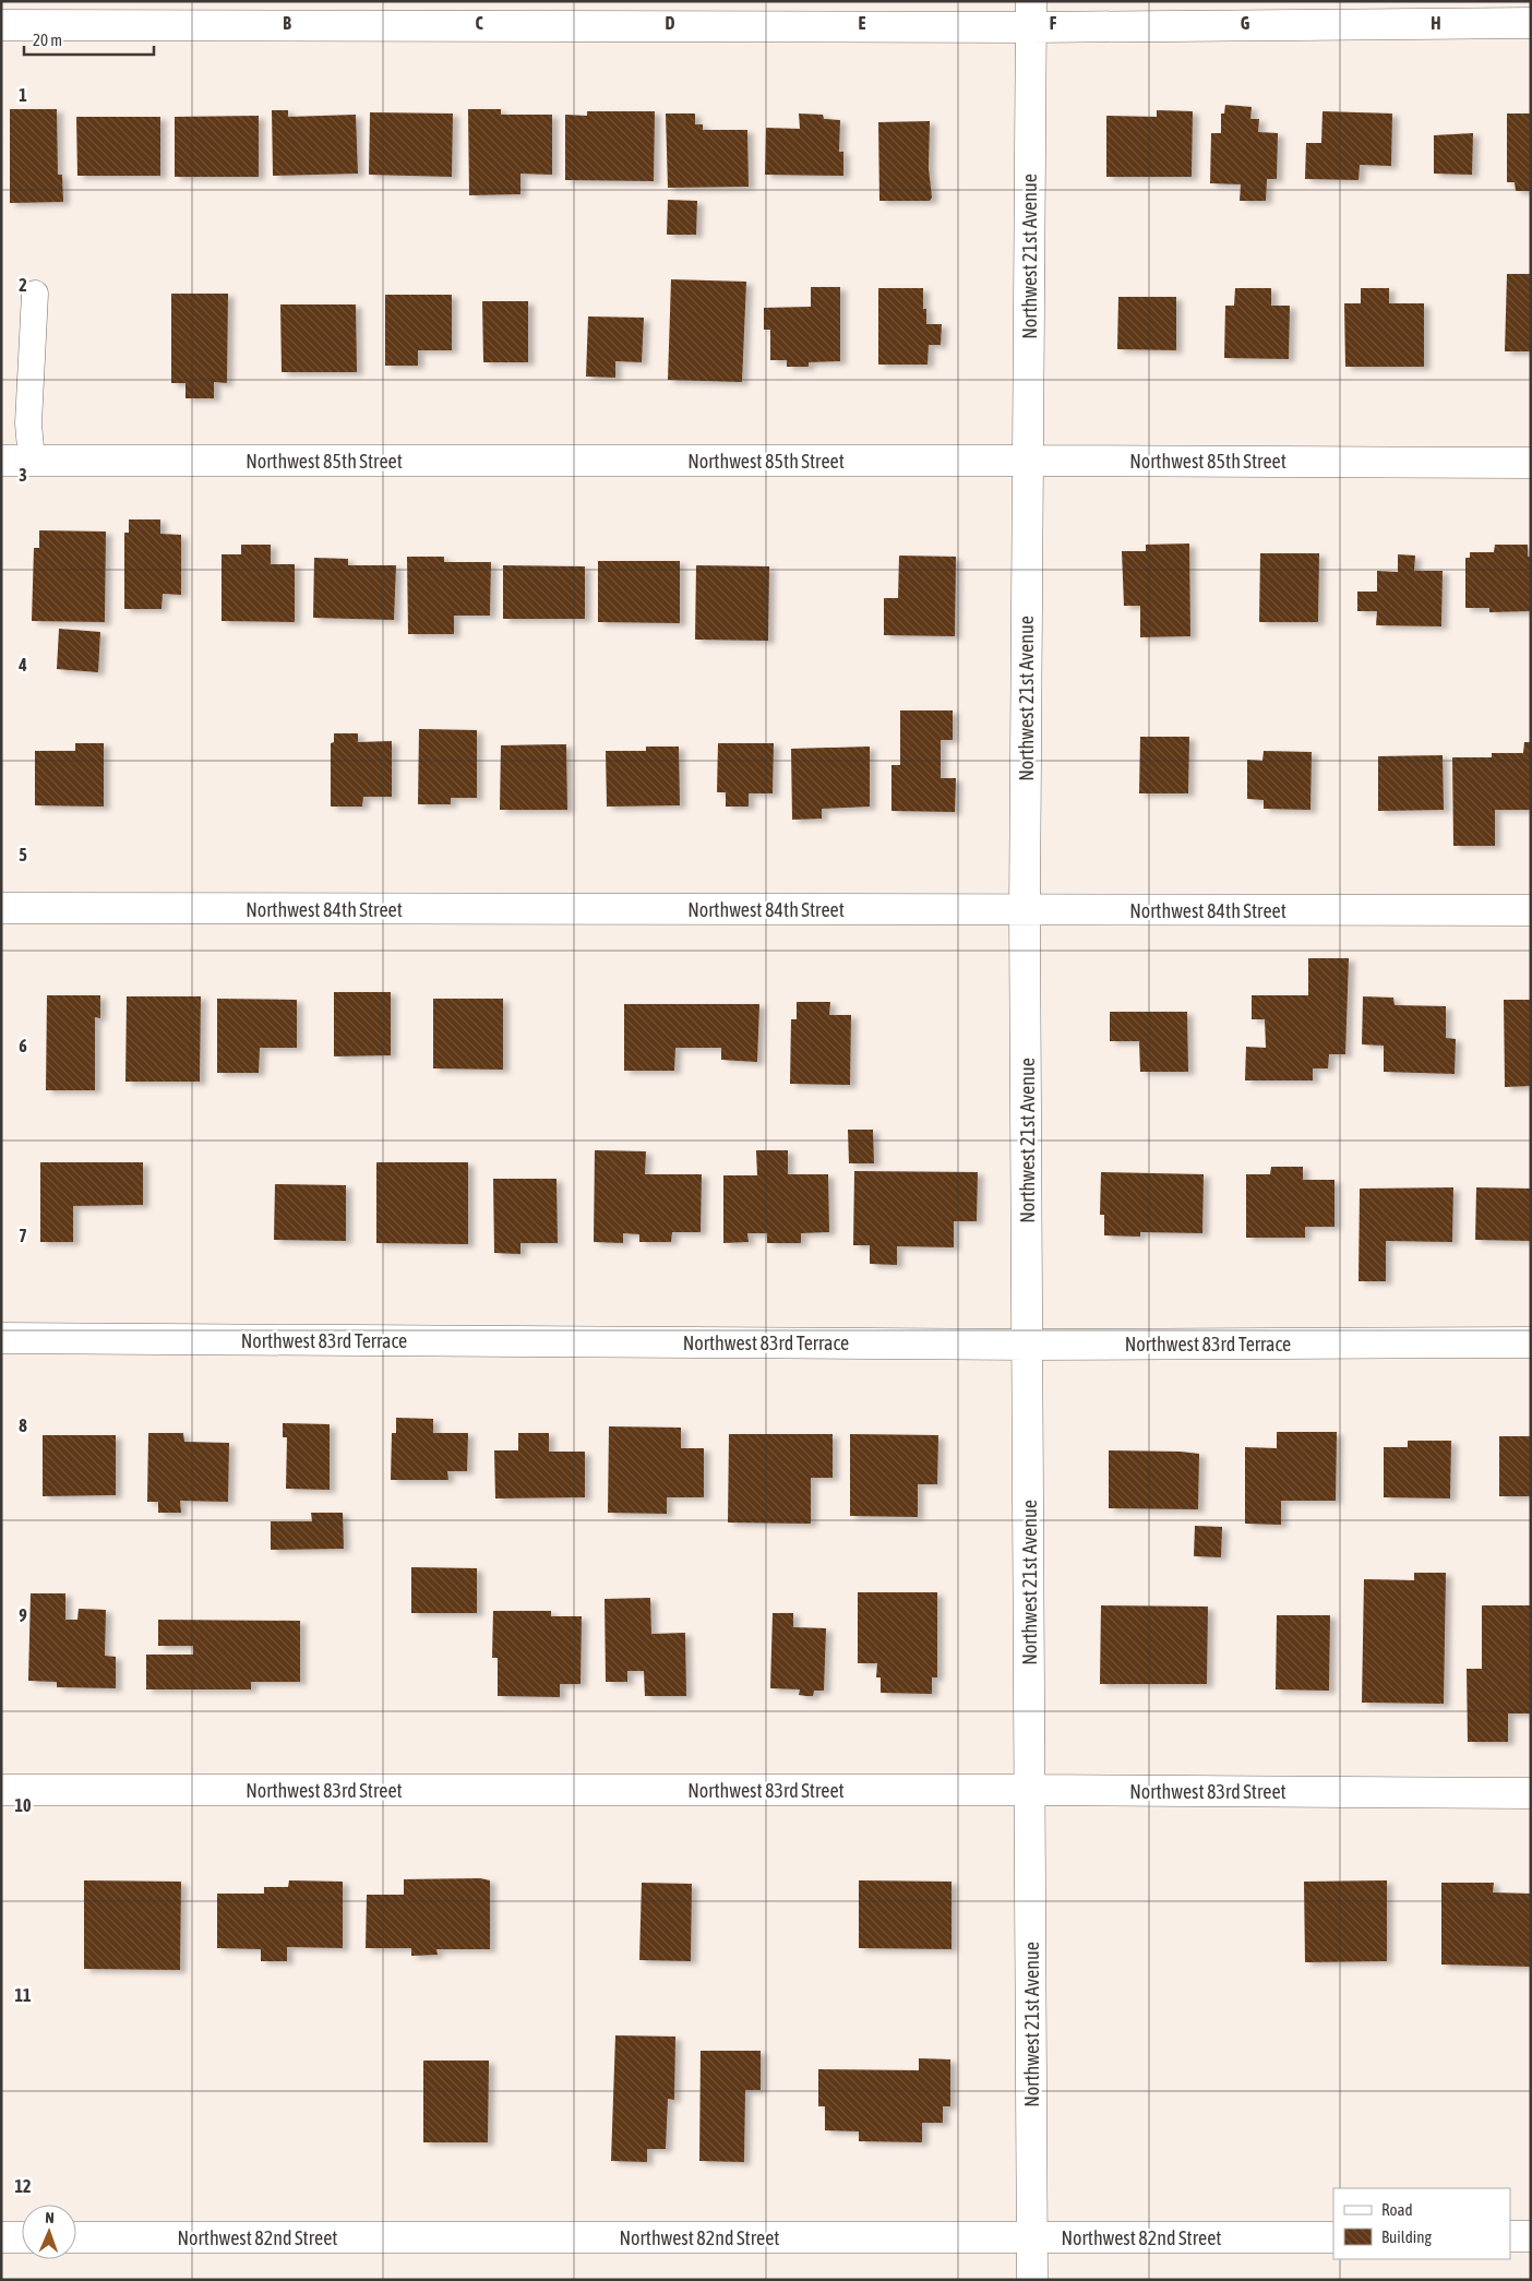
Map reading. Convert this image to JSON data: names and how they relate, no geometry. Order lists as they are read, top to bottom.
{
  "streets": {
    "street": [
      "Northwest 21st Avenue",
      "Northwest 85th Street",
      "Northwest 84th Street",
      "Northwest 83rd Terrace",
      "Northwest 83rd Street",
      "Northwest 82nd Street"
    ]
  },
  "crossings": [
    ["Northwest 21st Avenue", "Northwest 85th Street"],
    ["Northwest 21st Avenue", "Northwest 84th Street"],
    ["Northwest 21st Avenue", "Northwest 83rd Terrace"],
    ["Northwest 21st Avenue", "Northwest 83rd Street"],
    ["Northwest 21st Avenue", "Northwest 82nd Street"]
  ],
  "legend": ["Road", "Building"],
  "scale_bar": "20 m",
  "north": "top",
  "grid": {
    "columns": [
      "B",
      "C",
      "D",
      "E",
      "F",
      "G",
      "H"
    ],
    "rows": [
      "1",
      "2",
      "3",
      "4",
      "5",
      "6",
      "7",
      "8",
      "9",
      "10",
      "11",
      "12"
    ]
  }
}
